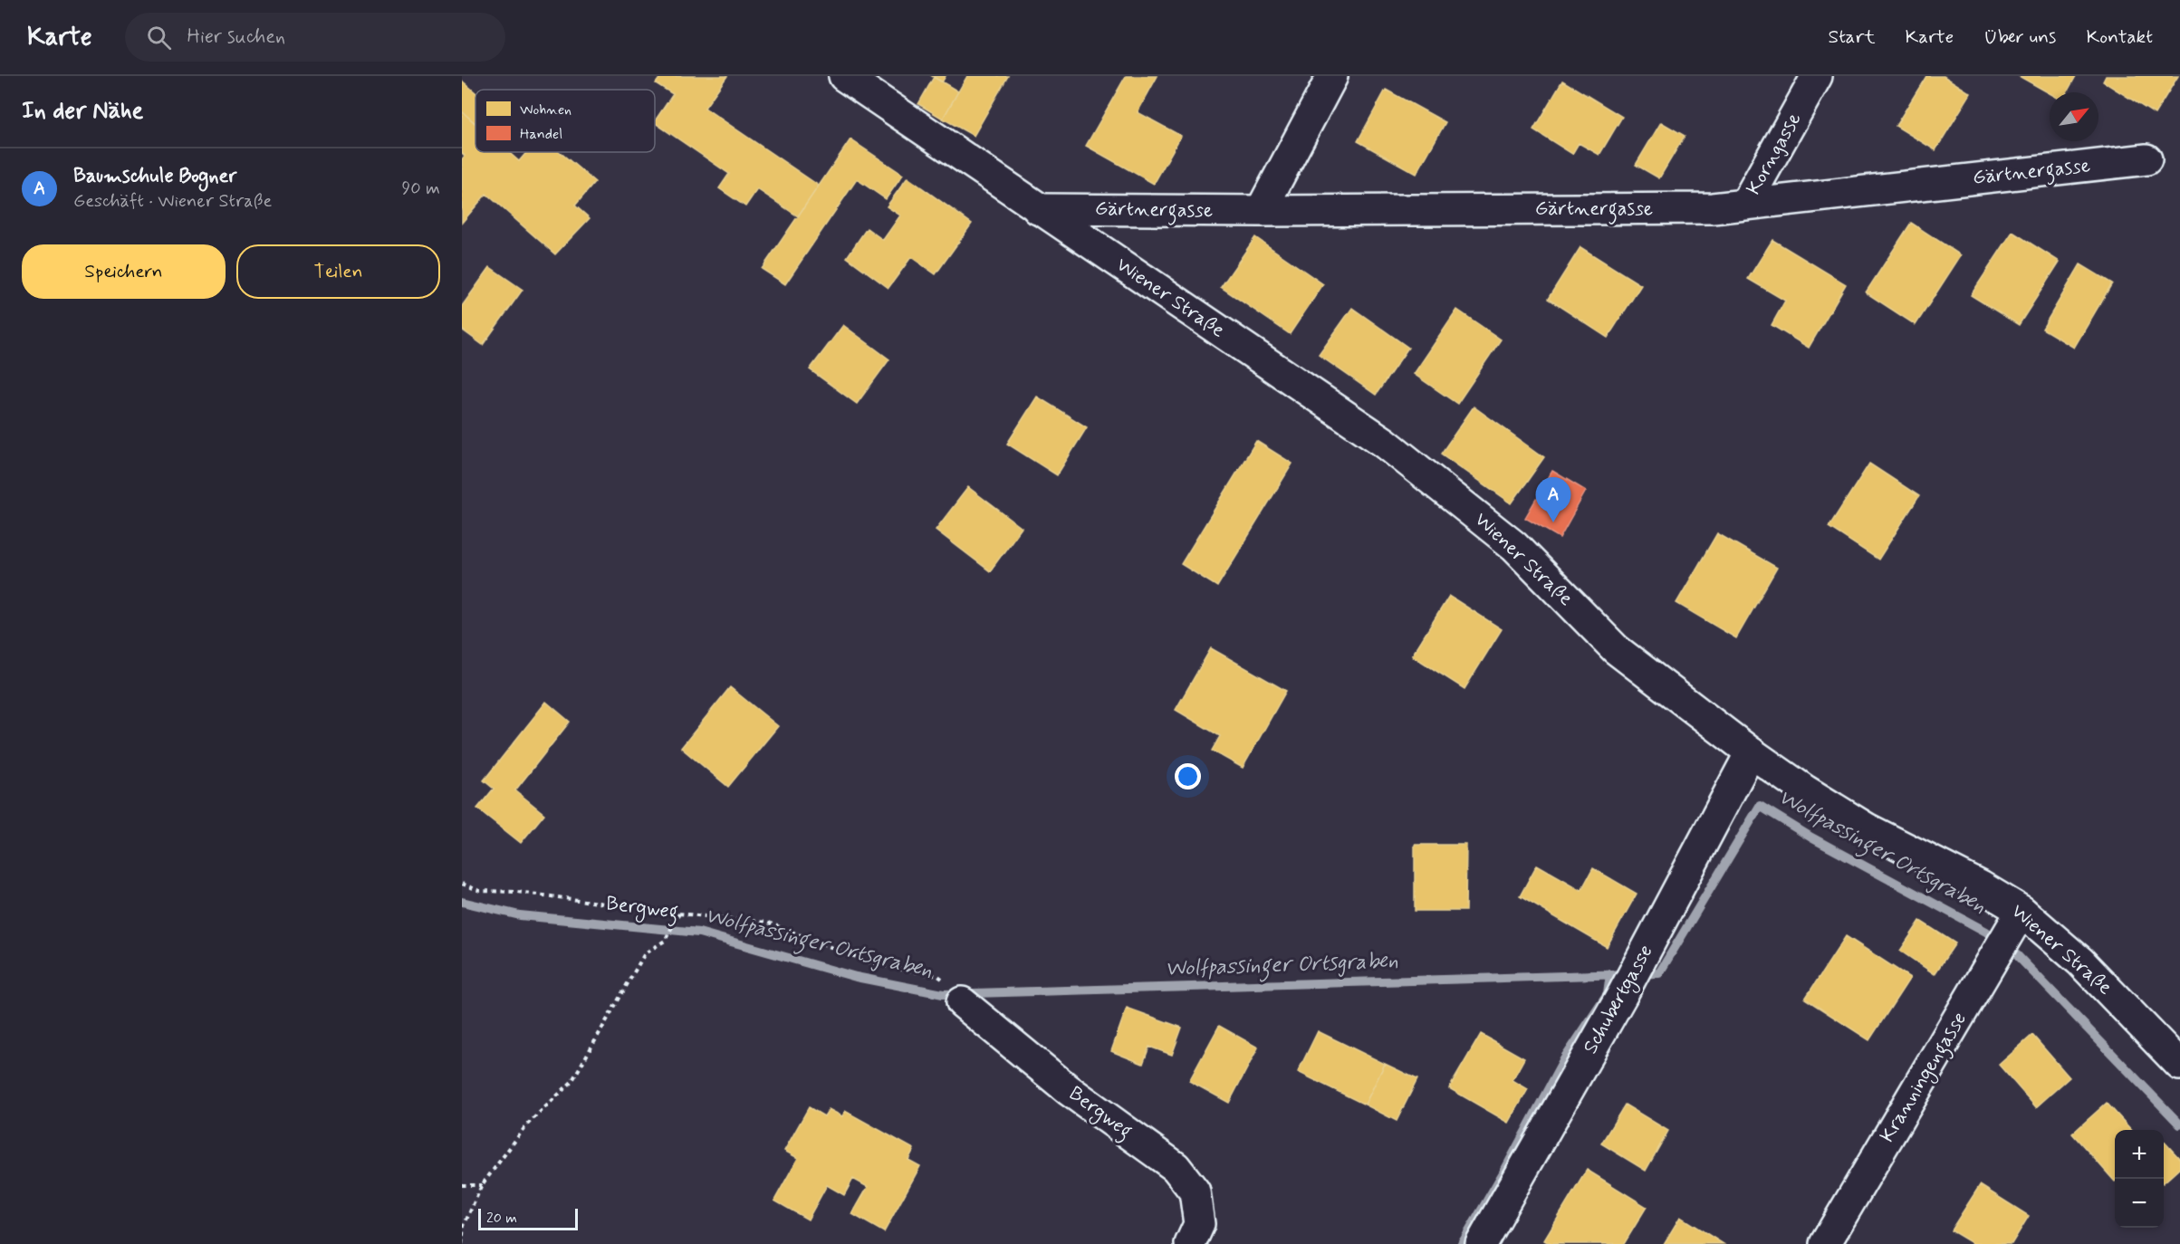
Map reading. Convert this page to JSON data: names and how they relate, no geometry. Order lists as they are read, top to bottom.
{
  "streets": {
    "street": [
      "Korngasse",
      "Gärtnergasse",
      "Wiener Straße",
      "Bergweg",
      "Schubertgasse",
      "Kranningengasse"
    ]
  },
  "crossings": [
    ["Korngasse", "Gärtnergasse"],
    ["Gärtnergasse", "Wiener Straße"],
    ["Wiener Straße", "Schubertgasse"],
    ["Wiener Straße", "Kranningengasse"]
  ],
  "water": ["Wolfpassinger Ortsgraben"],
  "legend": ["Wohnen", "Handel"],
  "scale_bar": "20 m",
  "north": "top right",
  "page": {
    "header": "Karte",
    "search": "Hier suchen",
    "nav": [
      "Start",
      "Karte",
      "Über uns",
      "Kontakt"
    ],
    "heading": "In der Nähe",
    "list": [
      {
        "mark": "A",
        "name": "Baumschule Bogner",
        "note": "Geschäft · Wiener Straße",
        "value": "90 m"
      }
    ],
    "buttons": ["Speichern", "Teilen"],
    "pins": "A",
    "map_buttons": ["+", "−"],
    "scale": "20 m"
  }
}
